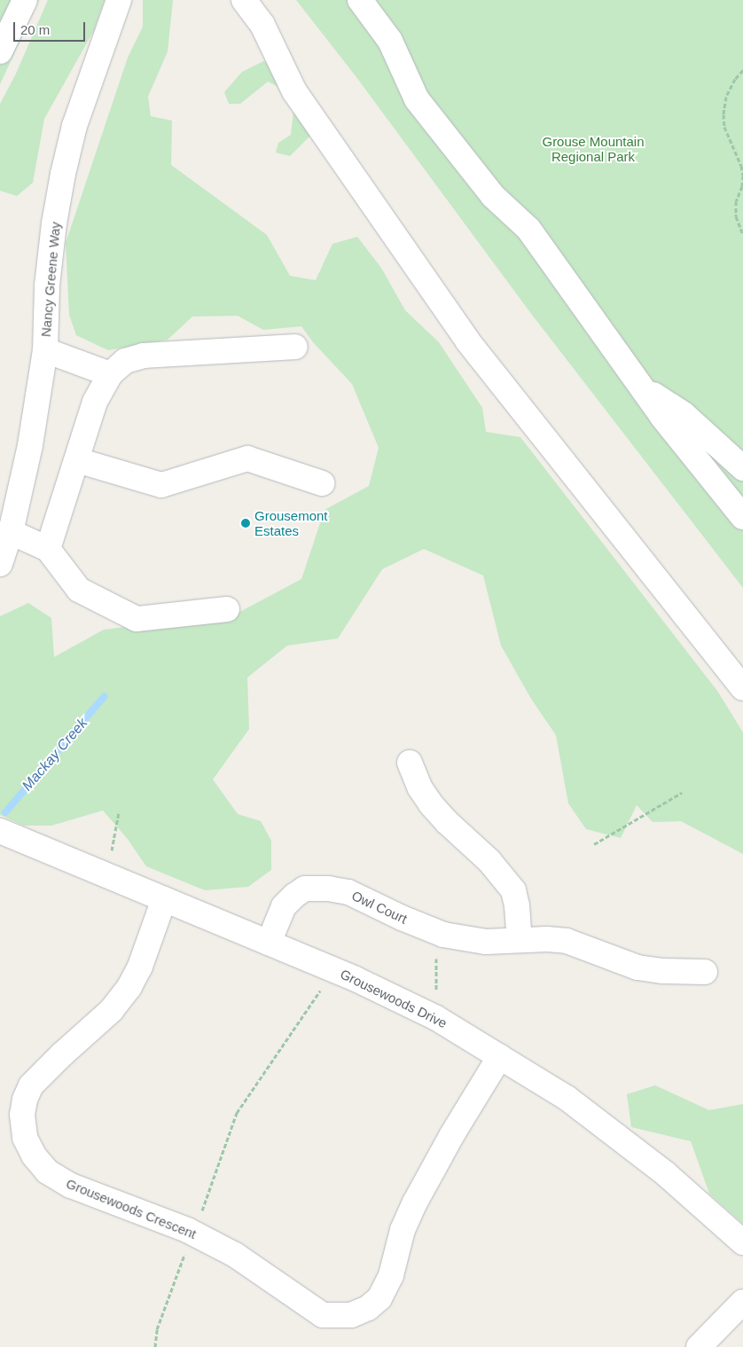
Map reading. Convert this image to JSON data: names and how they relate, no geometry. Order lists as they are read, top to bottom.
{
  "streets": {
    "street": [
      "Nancy Greene Way",
      "Owl Court",
      "Grousewoods Drive",
      "Grousewoods Crescent"
    ]
  },
  "crossings": [
    ["Owl Court", "Grousewoods Drive"],
    ["Grousewoods Drive", "Grousewoods Crescent"]
  ],
  "water": ["Mackay Creek"],
  "parks": ["Grouse Mountain Regional Park"],
  "places": ["Grousemont Estates"],
  "scale_bar": "20 m"
}
